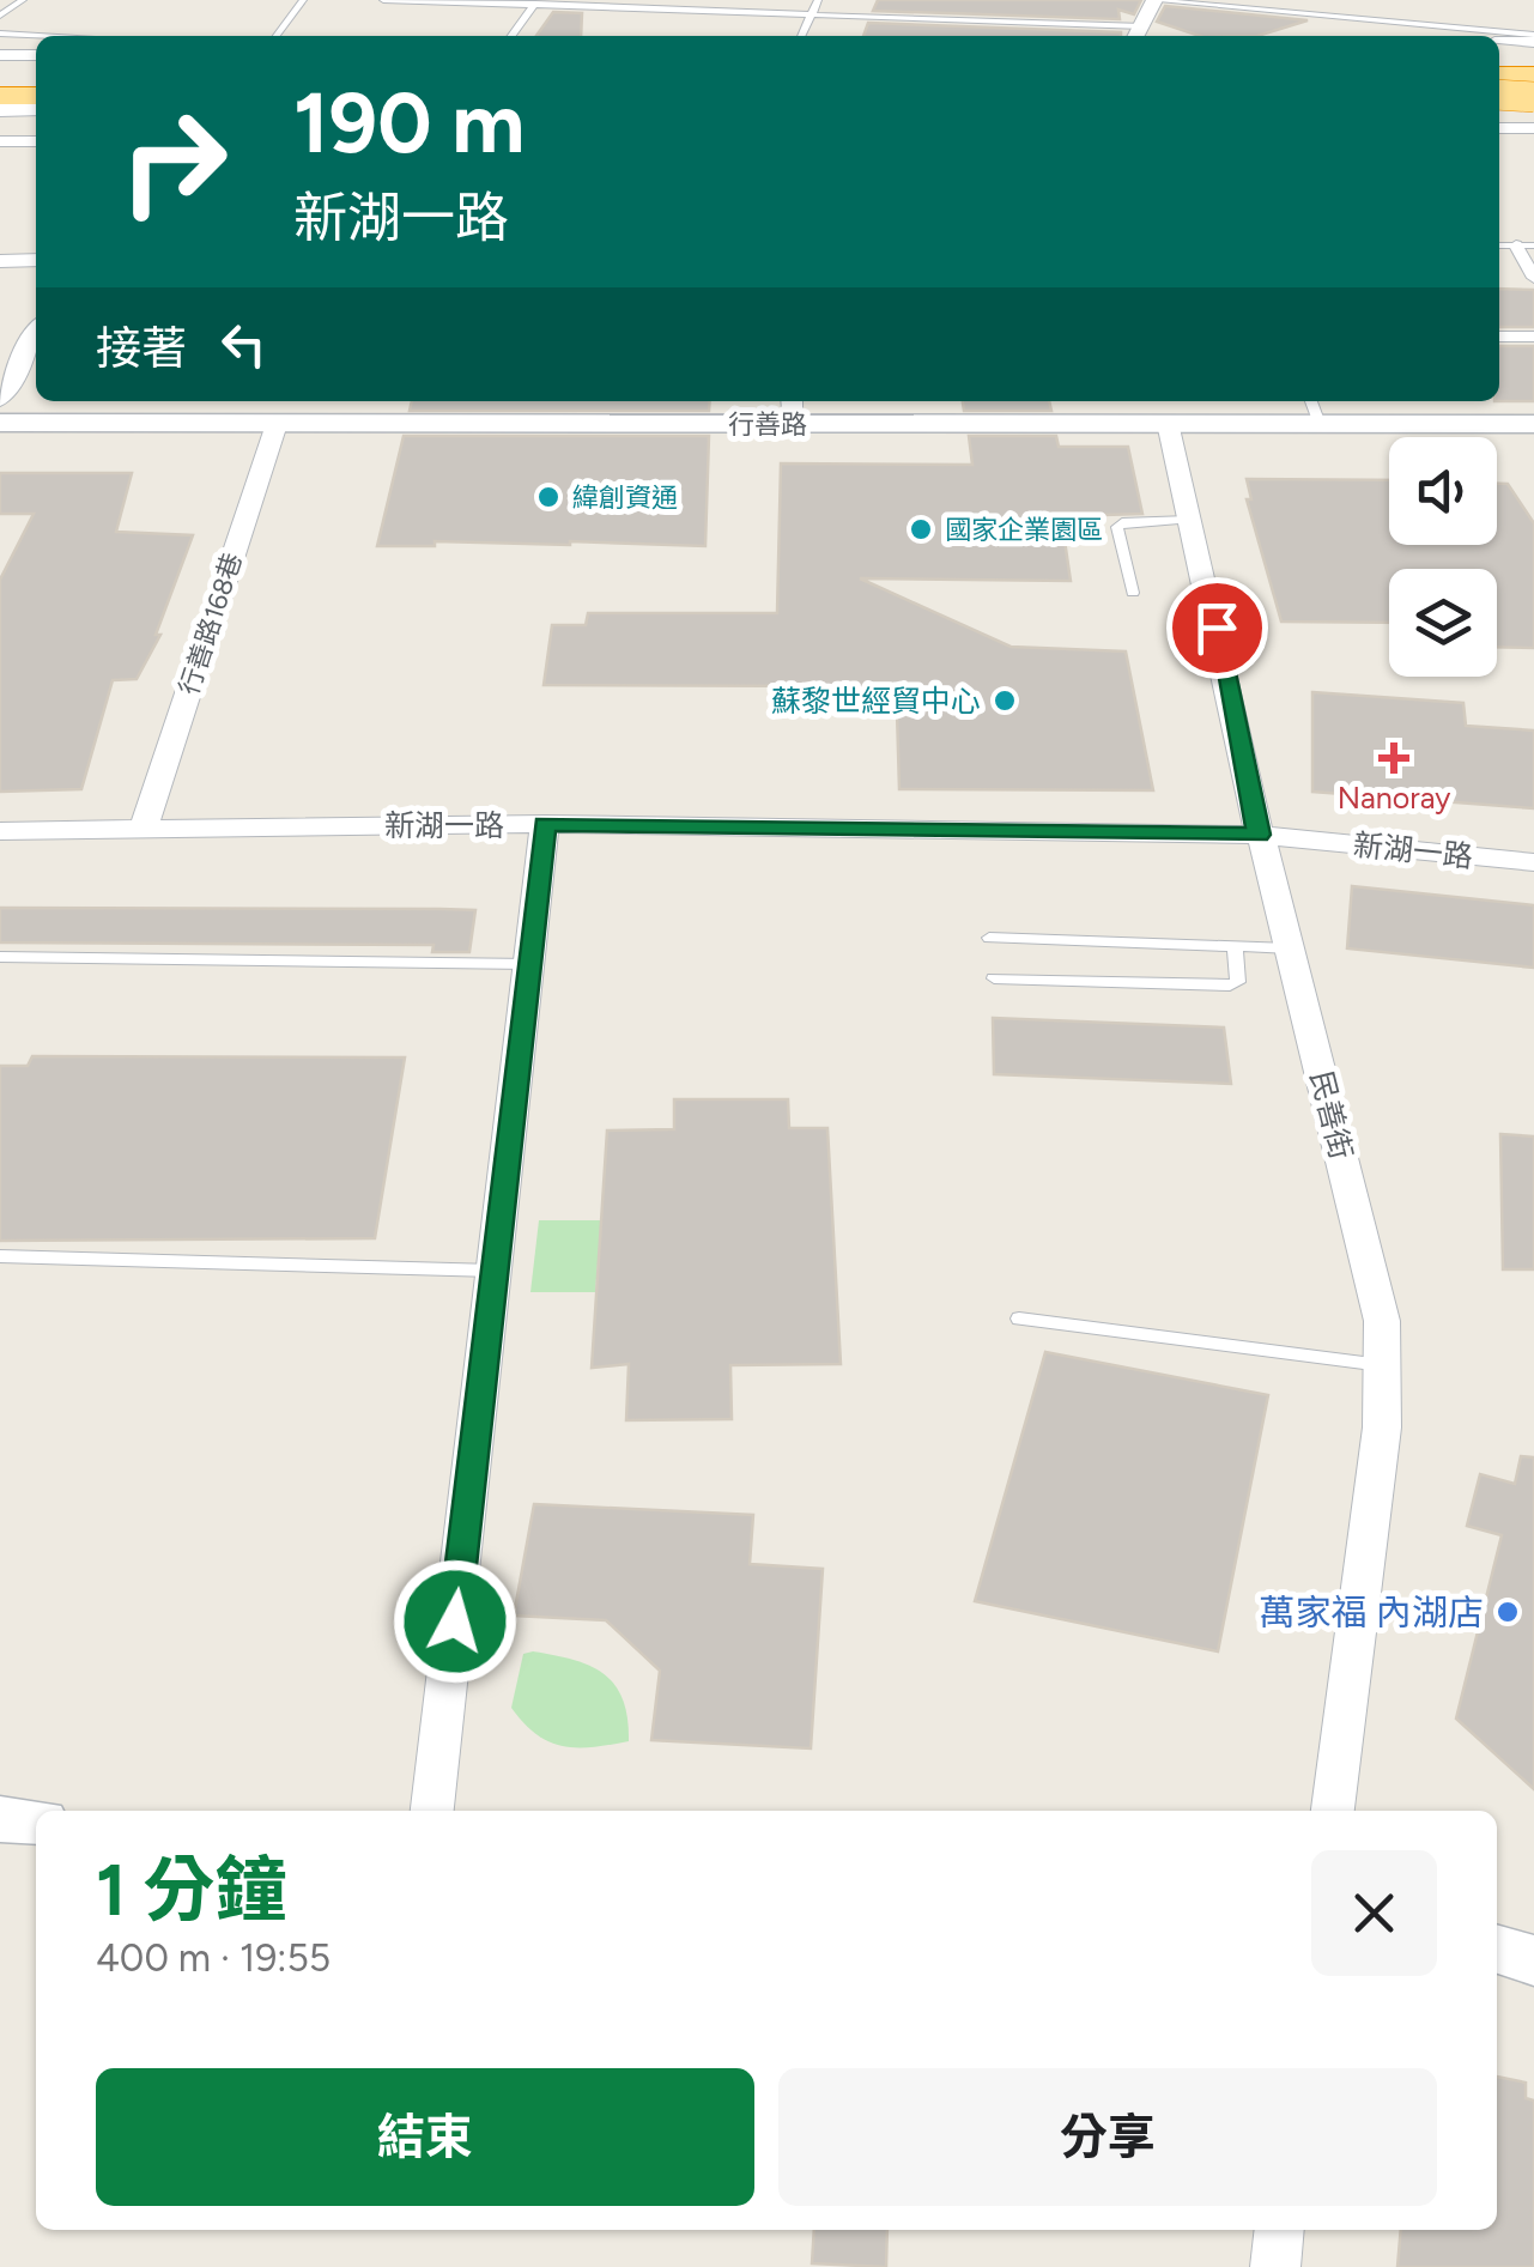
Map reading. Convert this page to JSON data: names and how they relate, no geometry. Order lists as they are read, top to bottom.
{
  "streets": {
    "street": [
      "行善路",
      "行善路168巷",
      "新湖一路",
      "民善街"
    ]
  },
  "crossings": [
    ["行善路", "行善路168巷"],
    ["行善路", "民善街"],
    ["行善路168巷", "新湖一路"],
    ["新湖一路", "民善街"]
  ],
  "places": {
    "other": [
      "緯創資通",
      "國家企業園區",
      "蘇黎世經貿中心",
      "萬家福 內湖店"
    ],
    "health": ["Nanoray"]
  },
  "page": {
    "turn": ["190 m", "新湖一路"],
    "then": "接著",
    "heading": ["1 分鐘", "400 m · 19:55"],
    "buttons": ["結束", "分享"]
  }
}
